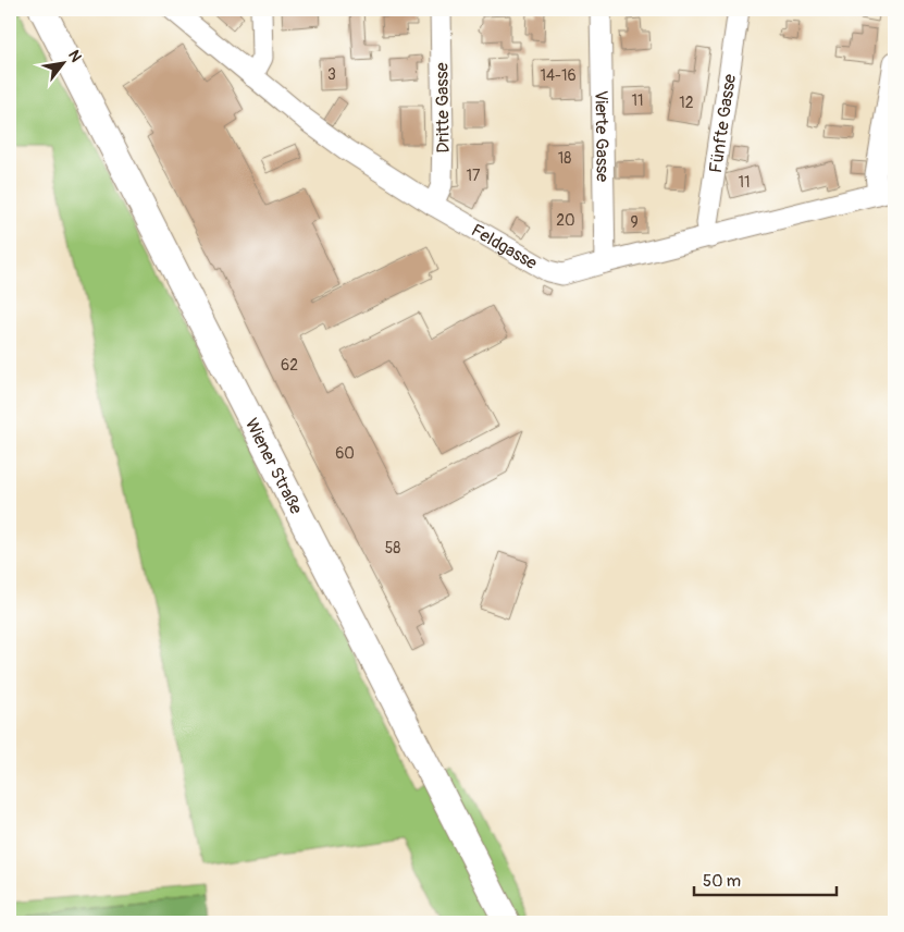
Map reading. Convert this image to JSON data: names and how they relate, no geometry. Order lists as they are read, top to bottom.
{
  "streets": {
    "street": [
      "Dritte Gasse",
      "Fünfte Gasse",
      "Vierte Gasse",
      "Feldgasse",
      "Wiener Straße"
    ]
  },
  "crossings": [
    ["Dritte Gasse", "Feldgasse"],
    ["Fünfte Gasse", "Feldgasse"],
    ["Vierte Gasse", "Feldgasse"]
  ],
  "house_numbers": [
    "3",
    "14-16",
    "11",
    "12",
    "18",
    "17",
    "11",
    "20",
    "9",
    "62",
    "60",
    "58"
  ],
  "scale_bar": "50 m",
  "north": "top right"
}
